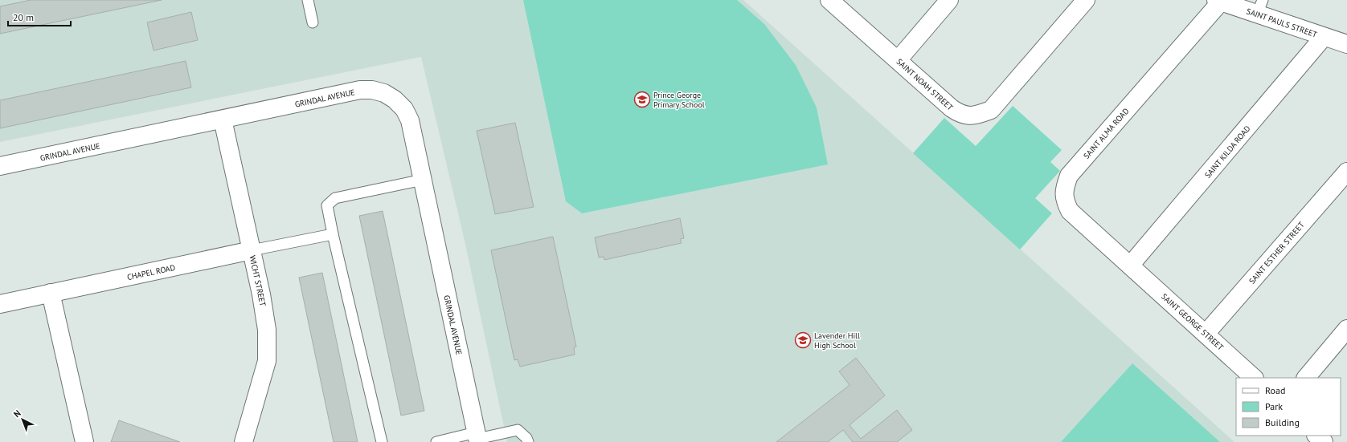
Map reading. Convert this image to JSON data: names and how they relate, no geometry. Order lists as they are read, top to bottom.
{
  "streets": {
    "street": [
      "SAINT PAULS STREET",
      "SAINT NOAH STREET",
      "GRINDAL AVENUE",
      "SAINT ALMA ROAD",
      "SAINT KILDA ROAD",
      "SAINT ESTHER STREET",
      "CHAPEL ROAD",
      "WICHT STREET",
      "SAINT GEORGE STREET"
    ]
  },
  "crossings": [
    ["SAINT PAULS STREET", "SAINT ALMA ROAD"],
    ["SAINT PAULS STREET", "SAINT KILDA ROAD"],
    ["GRINDAL AVENUE", "WICHT STREET"],
    ["SAINT ALMA ROAD", "SAINT KILDA ROAD"],
    ["SAINT ALMA ROAD", "SAINT GEORGE STREET"],
    ["SAINT KILDA ROAD", "SAINT GEORGE STREET"],
    ["SAINT ESTHER STREET", "SAINT GEORGE STREET"],
    ["CHAPEL ROAD", "WICHT STREET"]
  ],
  "places": {
    "school or university": ["Prince George Primary School", "Lavender Hill High School"]
  },
  "legend": ["Road", "Park", "Building"],
  "scale_bar": "20 m",
  "north": "top left"
}
